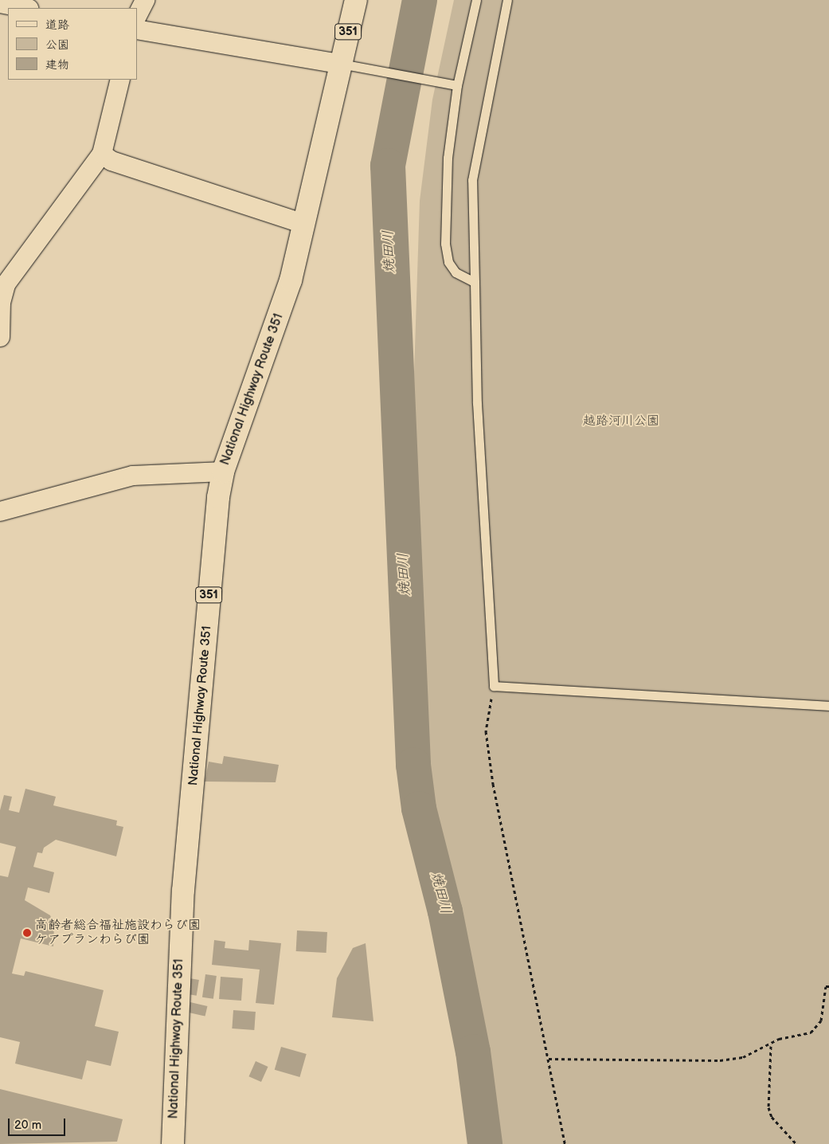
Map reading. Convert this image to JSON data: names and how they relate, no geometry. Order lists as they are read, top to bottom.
{
  "streets": {
    "highway": ["351", "National Highway Route 351"]
  },
  "water": ["焼田川"],
  "parks": ["越路河川公園"],
  "places": ["高齢者総合福祉施設わらび園 ケアプランわらび園"],
  "legend": ["道路", "公園", "建物"],
  "scale_bar": "20 m"
}
